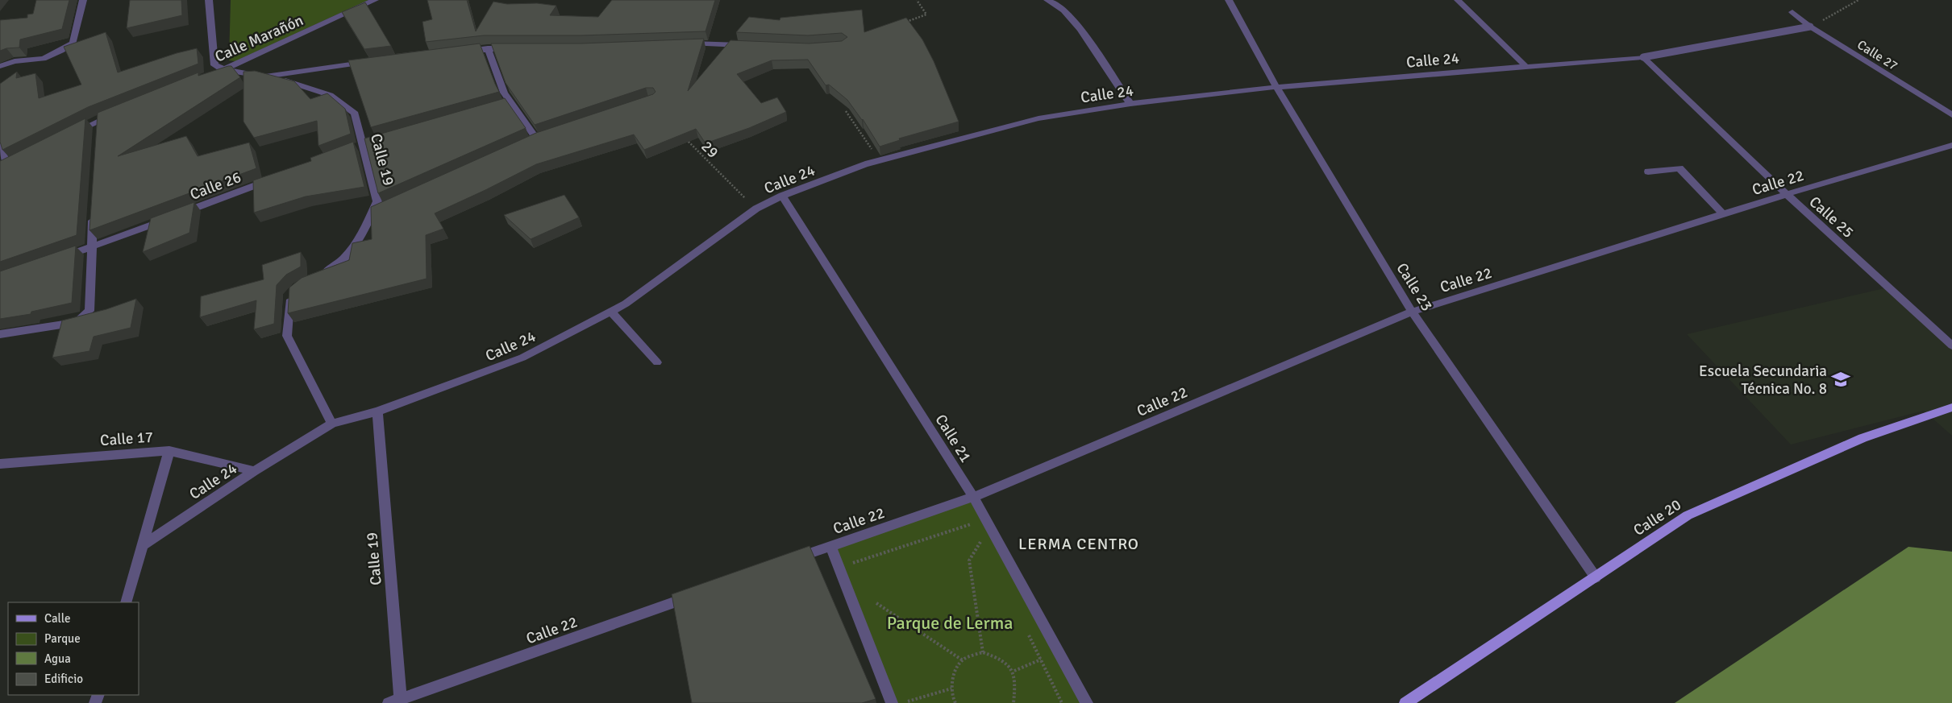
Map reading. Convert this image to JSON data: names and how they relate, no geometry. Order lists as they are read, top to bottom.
{
  "streets": {
    "main road": ["Calle 20"],
    "street": [
      "Calle Marañón",
      "Calle 27",
      "Calle 24",
      "Calle 19",
      "Calle 22",
      "Calle 26",
      "Calle 25",
      "Calle 23",
      "Calle 17",
      "Calle 21"
    ],
    "path": ["29"]
  },
  "crossings": [
    ["Calle Marañón", "Calle 19"],
    ["Calle 24", "29"],
    ["Calle 24", "Calle 19"],
    ["Calle 24", "Calle 25"],
    ["Calle 24", "Calle 23"],
    ["Calle 24", "Calle 17"],
    ["Calle 24", "Calle 21"],
    ["Calle 19", "Calle 22"],
    ["Calle 22", "Calle 25"],
    ["Calle 22", "Calle 23"],
    ["Calle 22", "Calle 21"],
    ["Calle 23", "Calle 20"]
  ],
  "districts": ["LERMA CENTRO"],
  "parks": ["Parque de Lerma"],
  "places": {
    "school or university": ["Escuela Secundaria Técnica No. 8"]
  },
  "legend": [
    "Calle",
    "Parque",
    "Agua",
    "Edificio"
  ]
}
